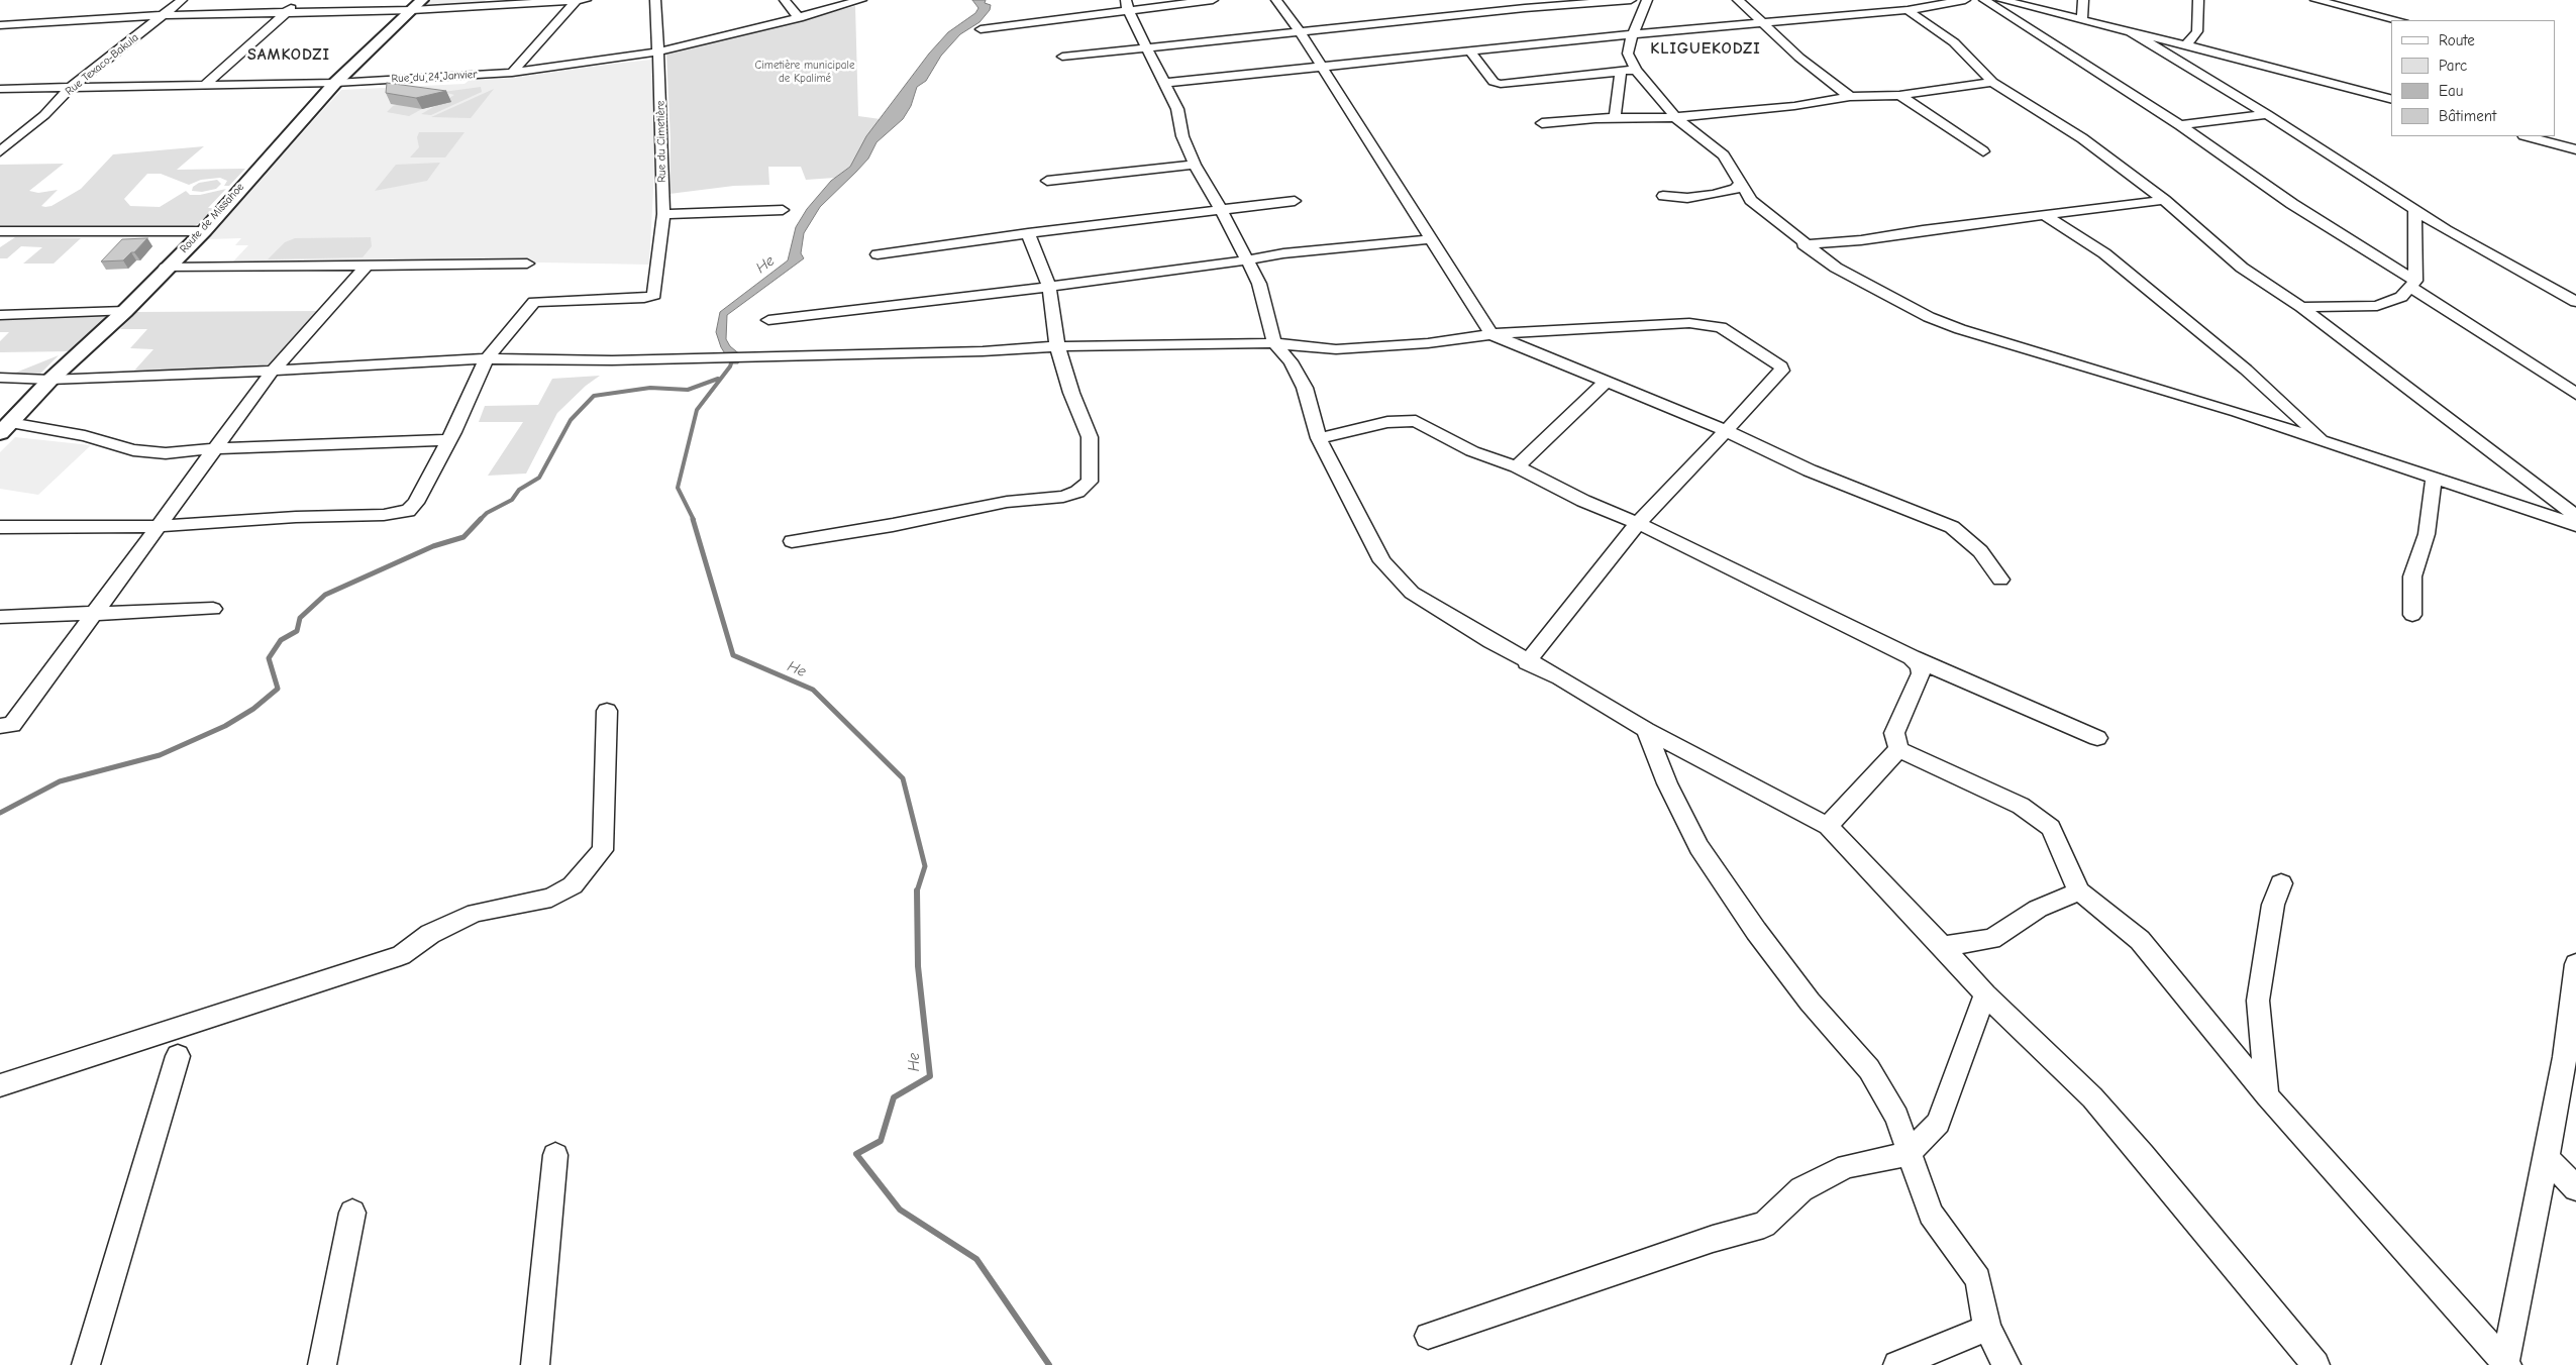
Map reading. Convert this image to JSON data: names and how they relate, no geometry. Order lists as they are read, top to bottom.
{
  "streets": {
    "main road": ["Route de Missahoe"],
    "street": ["Rue Texaco-Bakula", "Rue du 24 Janvier", "Rue du Cimetière"]
  },
  "crossings": [
    ["Rue Texaco-Bakula", "Rue du 24 Janvier"],
    ["Rue du 24 Janvier", "Rue du Cimetière"],
    ["Rue du 24 Janvier", "Route de Missahoe"]
  ],
  "districts": ["KLIGUEKODZI", "SAMKODZI"],
  "water": ["He"],
  "parks": ["Cimetière municipale de Kpalimé"],
  "legend": [
    "Route",
    "Parc",
    "Eau",
    "Bâtiment"
  ]
}
